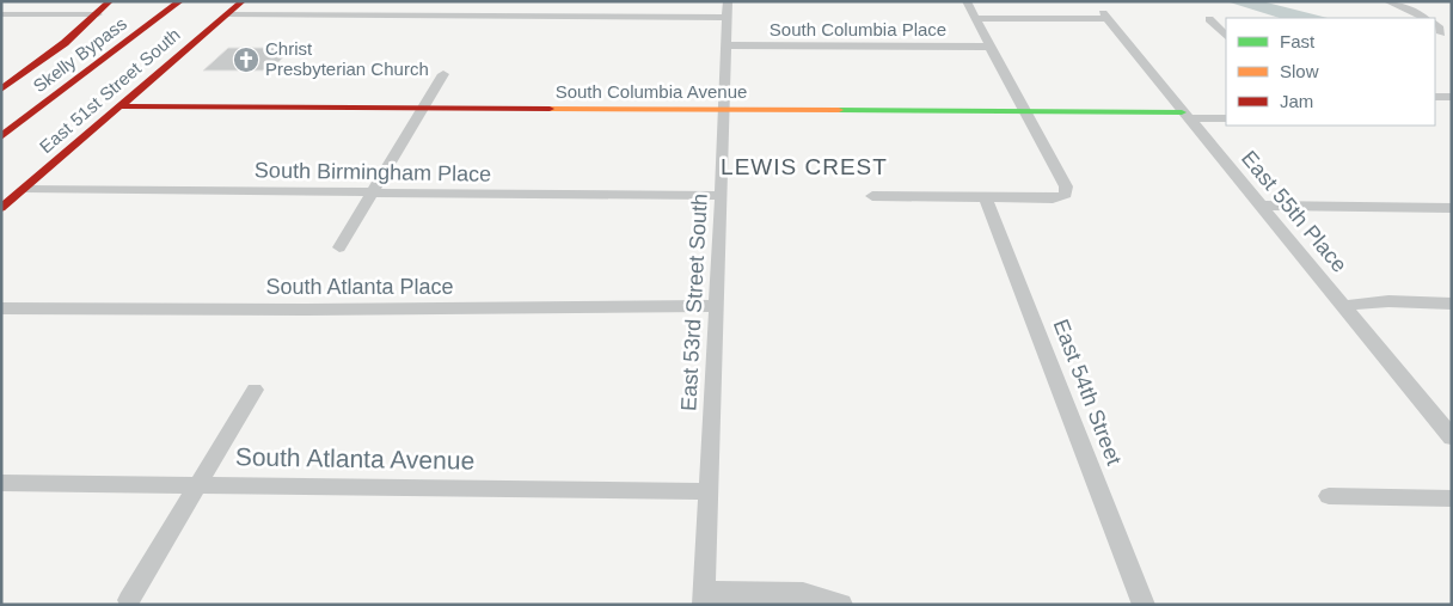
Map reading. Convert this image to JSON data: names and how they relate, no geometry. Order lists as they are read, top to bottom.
{
  "streets": {
    "main road": ["Skelly Bypass", "East 51st Street South", "South Columbia Avenue"],
    "street": [
      "South Columbia Place",
      "South Birmingham Place",
      "East 55th Place",
      "South Atlanta Place",
      "East 53rd Street South",
      "East 54th Street",
      "South Atlanta Avenue"
    ]
  },
  "crossings": [
    ["South Columbia Place", "East 53rd Street South"],
    ["East 51st Street South", "South Columbia Avenue"],
    ["East 51st Street South", "South Birmingham Place"],
    ["South Columbia Avenue", "East 55th Place"],
    ["South Columbia Avenue", "East 53rd Street South"],
    ["South Birmingham Place", "East 53rd Street South"],
    ["South Atlanta Place", "East 53rd Street South"],
    ["East 53rd Street South", "South Atlanta Avenue"]
  ],
  "districts": ["LEWIS CREST"],
  "places": {
    "church": ["Christ Presbyterian Church"]
  },
  "legend": ["Fast", "Slow", "Jam"]
}
